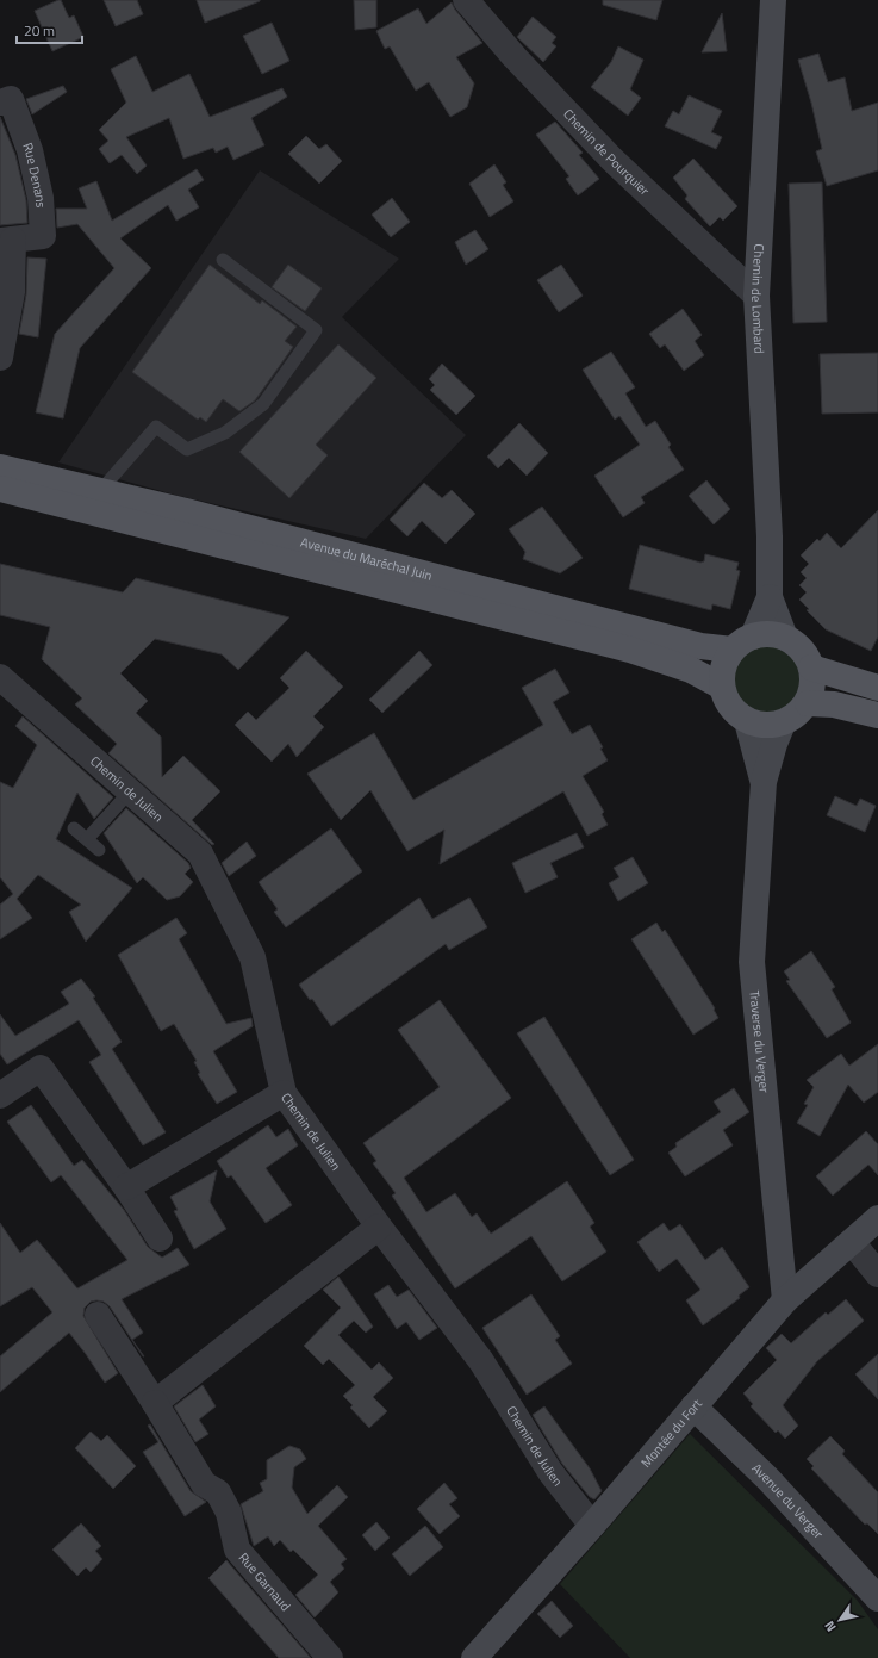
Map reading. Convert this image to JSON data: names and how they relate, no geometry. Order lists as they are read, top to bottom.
{
  "streets": {
    "main road": ["Avenue du Maréchal Juin"],
    "street": [
      "Chemin de Pourquier",
      "Rue Denans",
      "Chemin de Lombard",
      "Chemin de Julien",
      "Traverse du Verger",
      "Montée du Fort",
      "Avenue du Verger",
      "Rue Garnaud"
    ]
  },
  "crossings": [
    ["Chemin de Pourquier", "Chemin de Lombard"],
    ["Chemin de Lombard", "Avenue du Maréchal Juin"],
    ["Chemin de Lombard", "Traverse du Verger"],
    ["Avenue du Maréchal Juin", "Traverse du Verger"],
    ["Chemin de Julien", "Montée du Fort"],
    ["Traverse du Verger", "Montée du Fort"],
    ["Montée du Fort", "Avenue du Verger"]
  ],
  "scale_bar": "20 m",
  "north": "bottom left"
}
